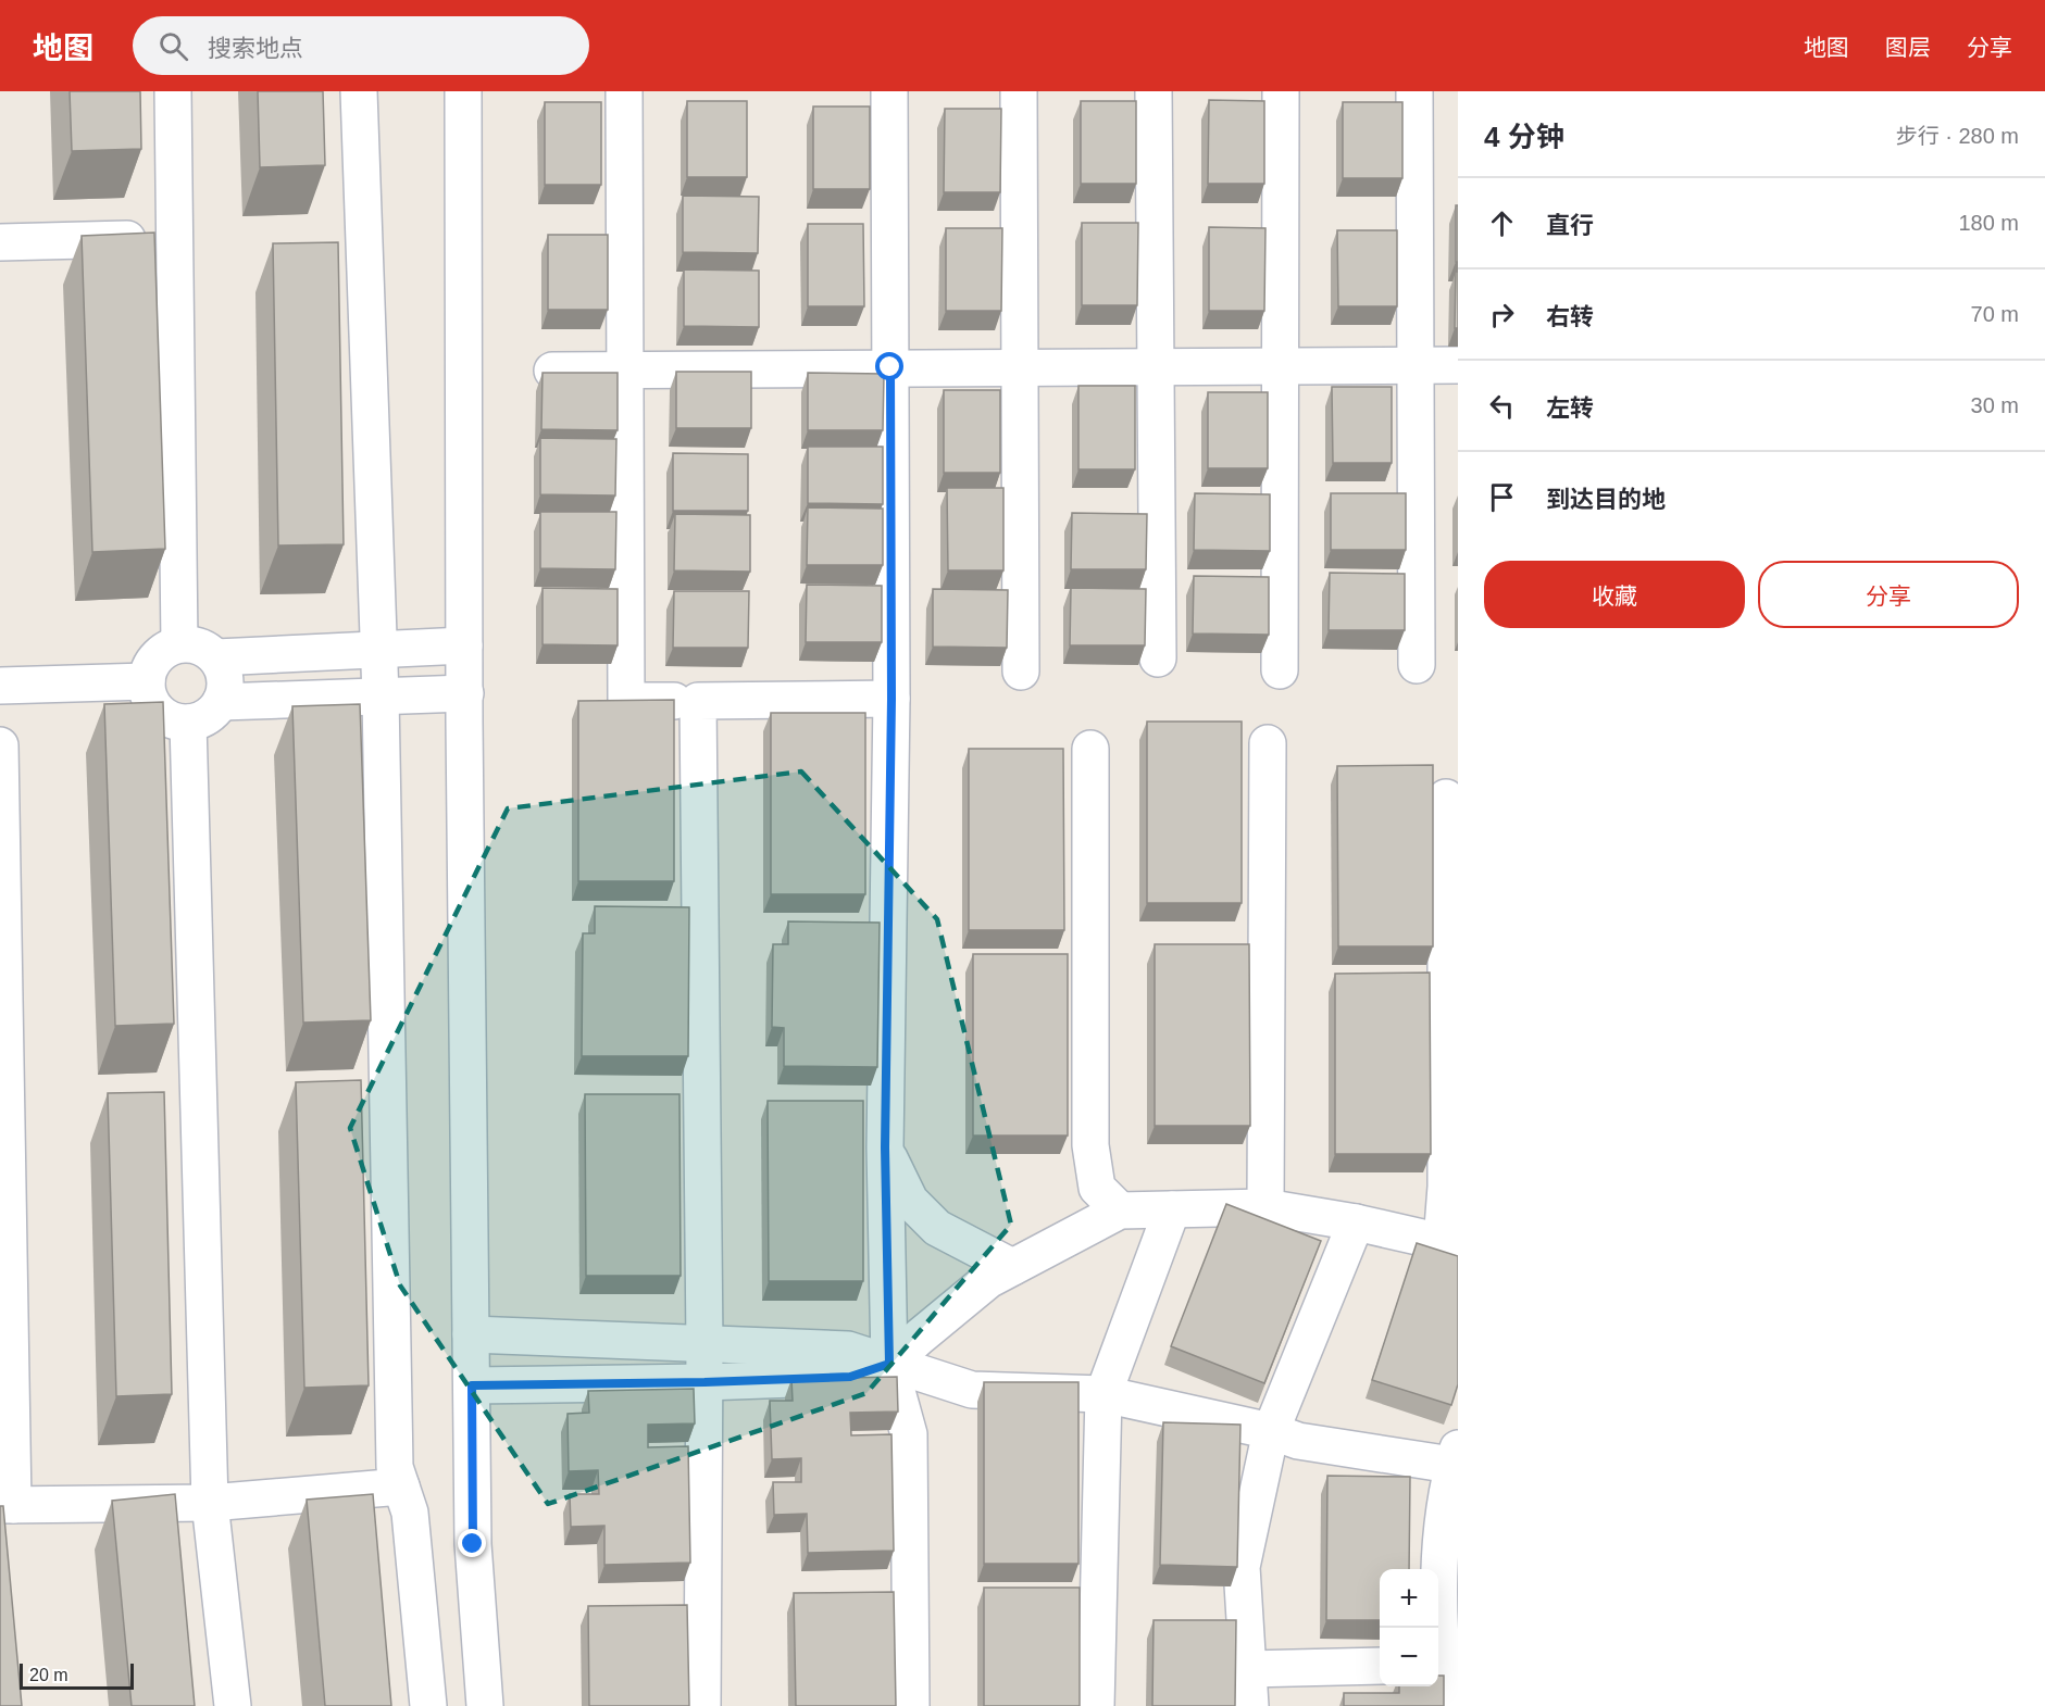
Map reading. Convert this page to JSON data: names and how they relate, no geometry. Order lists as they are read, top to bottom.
{
  "scale_bar": "20 m",
  "page": {
    "header": "地图",
    "search": "搜索地点",
    "nav": ["地图", "图层", "分享"],
    "heading": ["4 分钟", "步行 · 280 m"],
    "list": [
      ["直行", "180 m"],
      ["右转", "70 m"],
      ["左转", "30 m"],
      "到达目的地"
    ],
    "buttons": ["收藏", "分享"],
    "map_buttons": ["+", "−"],
    "scale": "20 m"
  }
}
